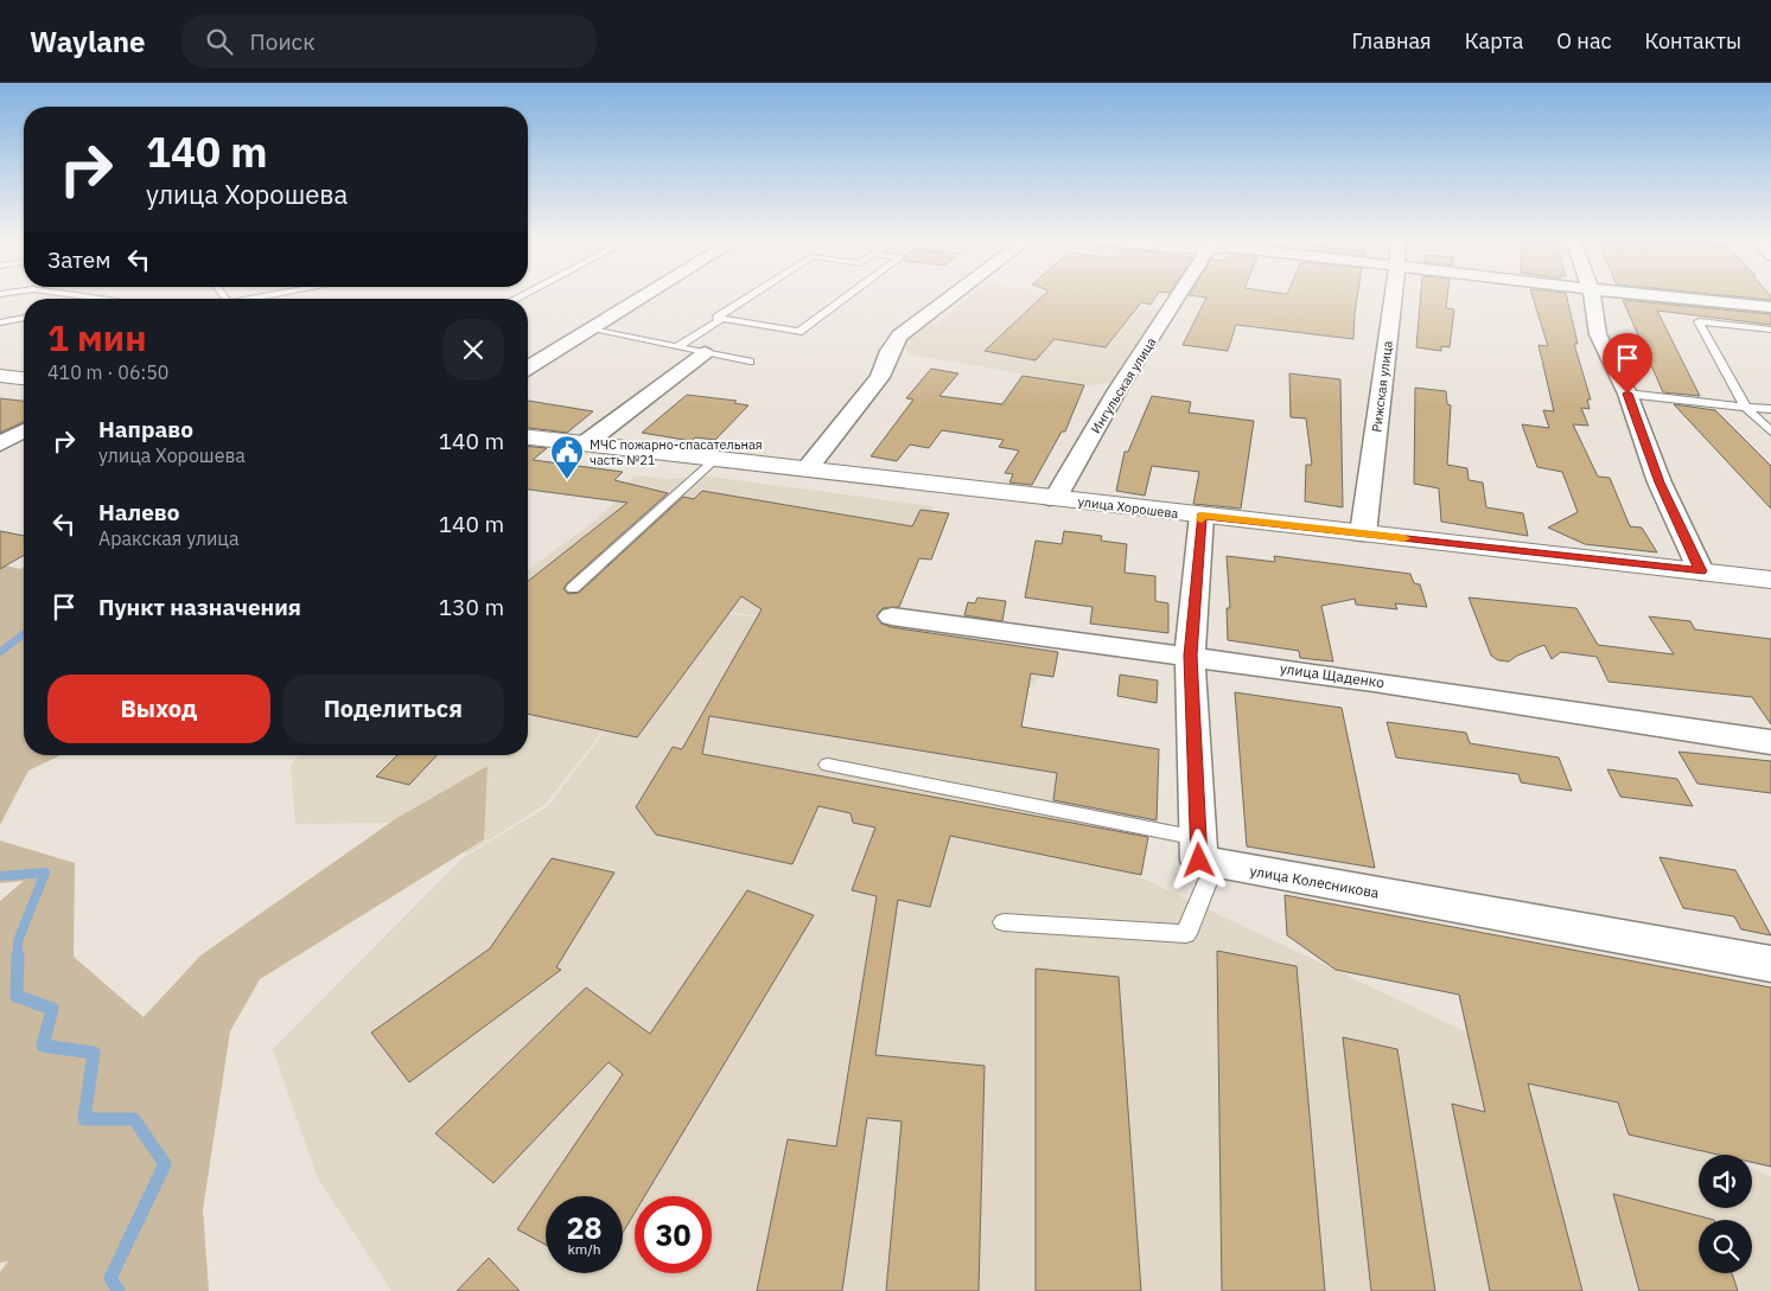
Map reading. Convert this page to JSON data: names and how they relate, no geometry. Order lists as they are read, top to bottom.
{
  "streets": {
    "main road": ["улица Хорошева"],
    "street": [
      "Ингульская улица",
      "Рижская улица",
      "улица Щаденко",
      "улица Колесникова"
    ]
  },
  "crossings": [
    ["Ингульская улица", "улица Хорошева"],
    ["Рижская улица", "улица Хорошева"]
  ],
  "places": {
    "public building": ["МЧС пожарно-спасательная часть №21"]
  },
  "page": {
    "header": "Waylane",
    "search": "Поиск",
    "nav": [
      "Главная",
      "Карта",
      "О нас",
      "Контакты"
    ],
    "turn": ["140 m", "улица Хорошева"],
    "then": "Затем",
    "heading": ["1 мин", "410 m · 06:50"],
    "list": [
      {
        "name": "Направо",
        "note": "улица Хорошева",
        "value": "140 m"
      },
      {
        "name": "Налево",
        "note": "Аракская улица",
        "value": "140 m"
      },
      {
        "name": "Пункт назначения",
        "value": "130 m"
      }
    ],
    "buttons": ["Выход", "Поделиться"],
    "speed": "28 km/h",
    "limit": "30"
  }
}
